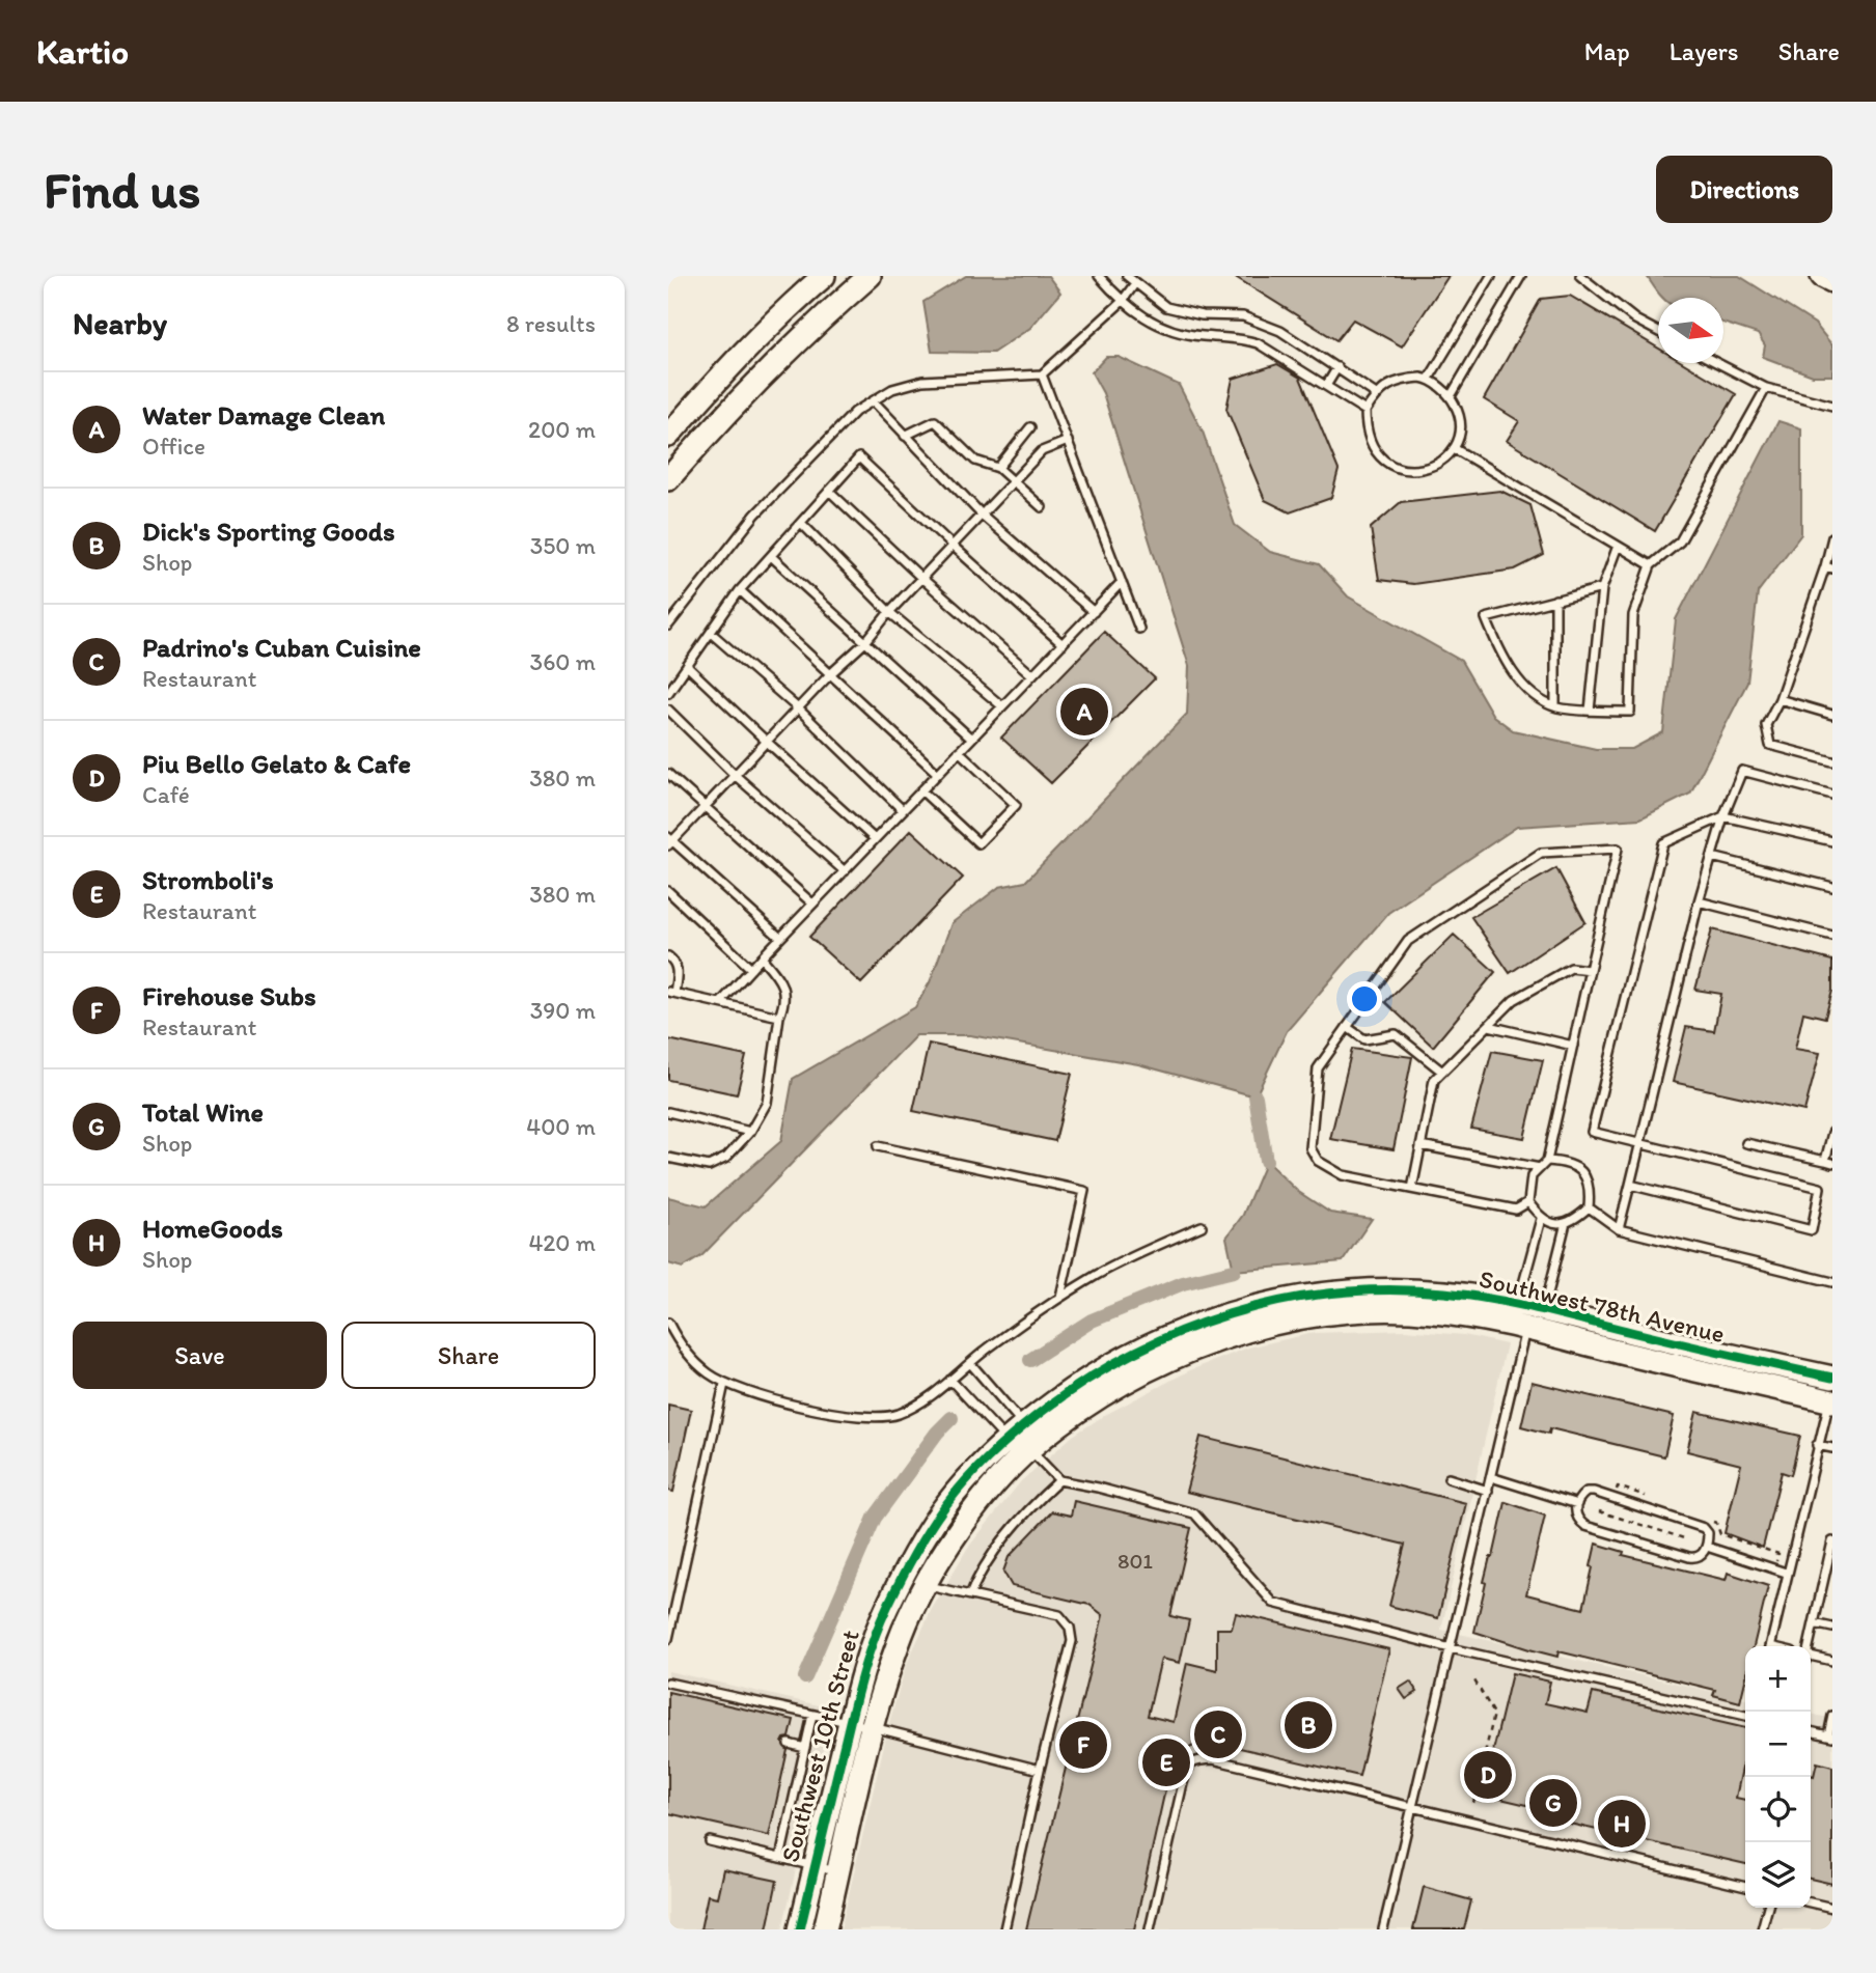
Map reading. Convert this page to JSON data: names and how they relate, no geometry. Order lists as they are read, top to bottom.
{
  "streets": {
    "street": ["Southwest 78th Avenue", "Southwest 10th Street"]
  },
  "crossings": [
    ["Southwest 78th Avenue", "Southwest 10th Street"]
  ],
  "house_numbers": ["801"],
  "north": "right",
  "page": {
    "header": "Kartio",
    "nav": ["Map", "Layers", "Share"],
    "buttons": [
      "Directions",
      ["Save", "Share"]
    ],
    "title": "Find us",
    "heading": ["Nearby", "8 results"],
    "list": [
      {
        "mark": "A",
        "name": "Water Damage Clean",
        "note": "Office",
        "value": "200 m"
      },
      {
        "mark": "B",
        "name": "Dick's Sporting Goods",
        "note": "Shop",
        "value": "350 m"
      },
      {
        "mark": "C",
        "name": "Padrino's Cuban Cuisine",
        "note": "Restaurant",
        "value": "360 m"
      },
      {
        "mark": "D",
        "name": "Piu Bello Gelato & Cafe",
        "note": "Café",
        "value": "380 m"
      },
      {
        "mark": "E",
        "name": "Stromboli's",
        "note": "Restaurant",
        "value": "380 m"
      },
      {
        "mark": "F",
        "name": "Firehouse Subs",
        "note": "Restaurant",
        "value": "390 m"
      },
      {
        "mark": "G",
        "name": "Total Wine",
        "note": "Shop",
        "value": "400 m"
      },
      {
        "mark": "H",
        "name": "HomeGoods",
        "note": "Shop",
        "value": "420 m"
      }
    ],
    "pins": [
      "A",
      "B",
      "C",
      "F",
      "E",
      "D",
      "G",
      "H"
    ],
    "map_buttons": ["+", "−"]
  }
}
